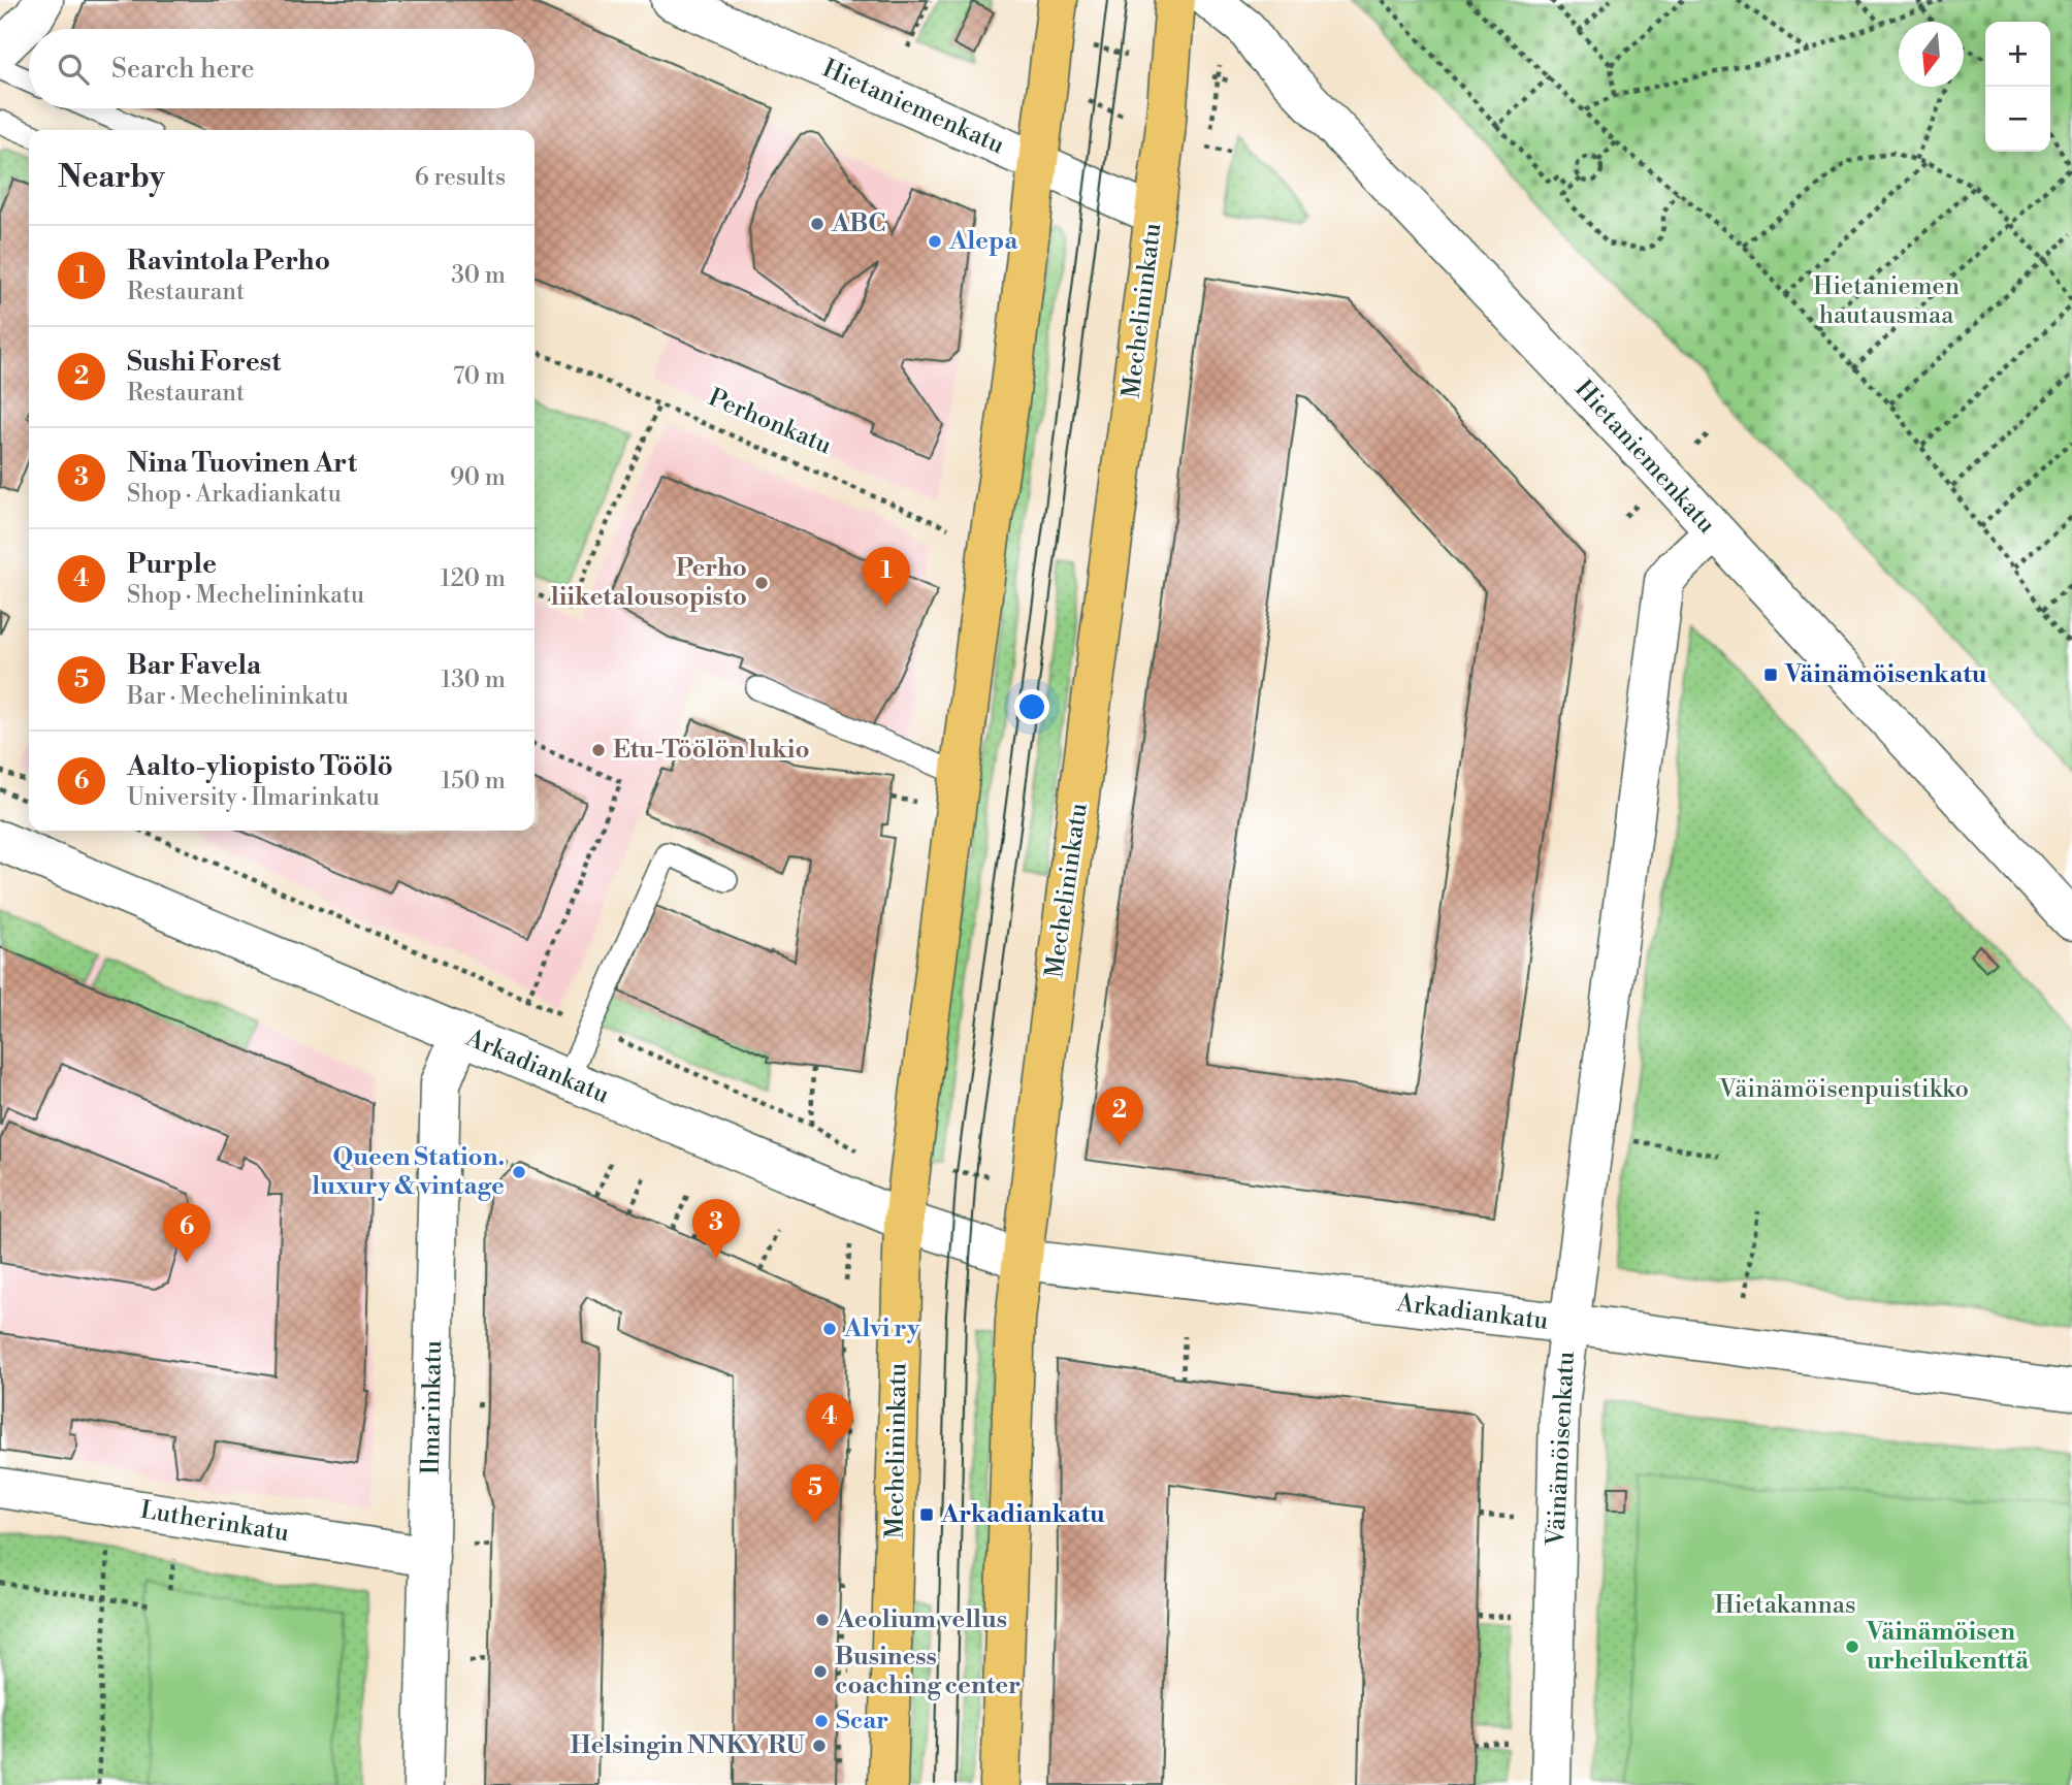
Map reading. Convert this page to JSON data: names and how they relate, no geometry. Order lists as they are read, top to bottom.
{
  "streets": {
    "main road": ["Mechelininkatu"],
    "street": [
      "Hietaniemenkatu",
      "Arkadiankatu",
      "Ilmarinkatu",
      "Väinämöisenkatu",
      "Lutherinkatu"
    ],
    "path": ["Perhonkatu"]
  },
  "crossings": [
    ["Hietaniemenkatu", "Mechelininkatu"],
    ["Hietaniemenkatu", "Väinämöisenkatu"],
    ["Mechelininkatu", "Perhonkatu"],
    ["Mechelininkatu", "Arkadiankatu"],
    ["Arkadiankatu", "Ilmarinkatu"],
    ["Arkadiankatu", "Väinämöisenkatu"],
    ["Ilmarinkatu", "Lutherinkatu"]
  ],
  "parks": ["Hietaniemen hautausmaa", "Väinämöisenpuistikko", "Hietakannas"],
  "places": {
    "other": [
      "ABC",
      "Alepa",
      "Perho liiketalousopisto",
      "Etu-Töölön lukio",
      "Queen Station. luxury & vintage",
      "Alvi ry",
      "Aeolium vellus",
      "Väinämöisen urheilukenttä",
      "Business coaching center",
      "Scar",
      "Helsingin NNKY RU"
    ],
    "transit": ["Väinämöisenkatu", "Arkadiankatu"]
  },
  "north": "bottom",
  "page": {
    "map_buttons": ["+", "−"],
    "search": "Search here",
    "heading": ["Nearby", "6 results"],
    "list": [
      {
        "mark": "1",
        "name": "Ravintola Perho",
        "note": "Restaurant",
        "value": "30 m"
      },
      {
        "mark": "2",
        "name": "Sushi Forest",
        "note": "Restaurant",
        "value": "70 m"
      },
      {
        "mark": "3",
        "name": "Nina Tuovinen Art",
        "note": "Shop · Arkadiankatu",
        "value": "90 m"
      },
      {
        "mark": "4",
        "name": "Purple",
        "note": "Shop · Mechelininkatu",
        "value": "120 m"
      },
      {
        "mark": "5",
        "name": "Bar Favela",
        "note": "Bar · Mechelininkatu",
        "value": "130 m"
      },
      {
        "mark": "6",
        "name": "Aalto-yliopisto Töölö",
        "note": "University · Ilmarinkatu",
        "value": "150 m"
      }
    ],
    "pins": [
      "1",
      "2",
      "3",
      "6",
      "4",
      "5"
    ]
  }
}
